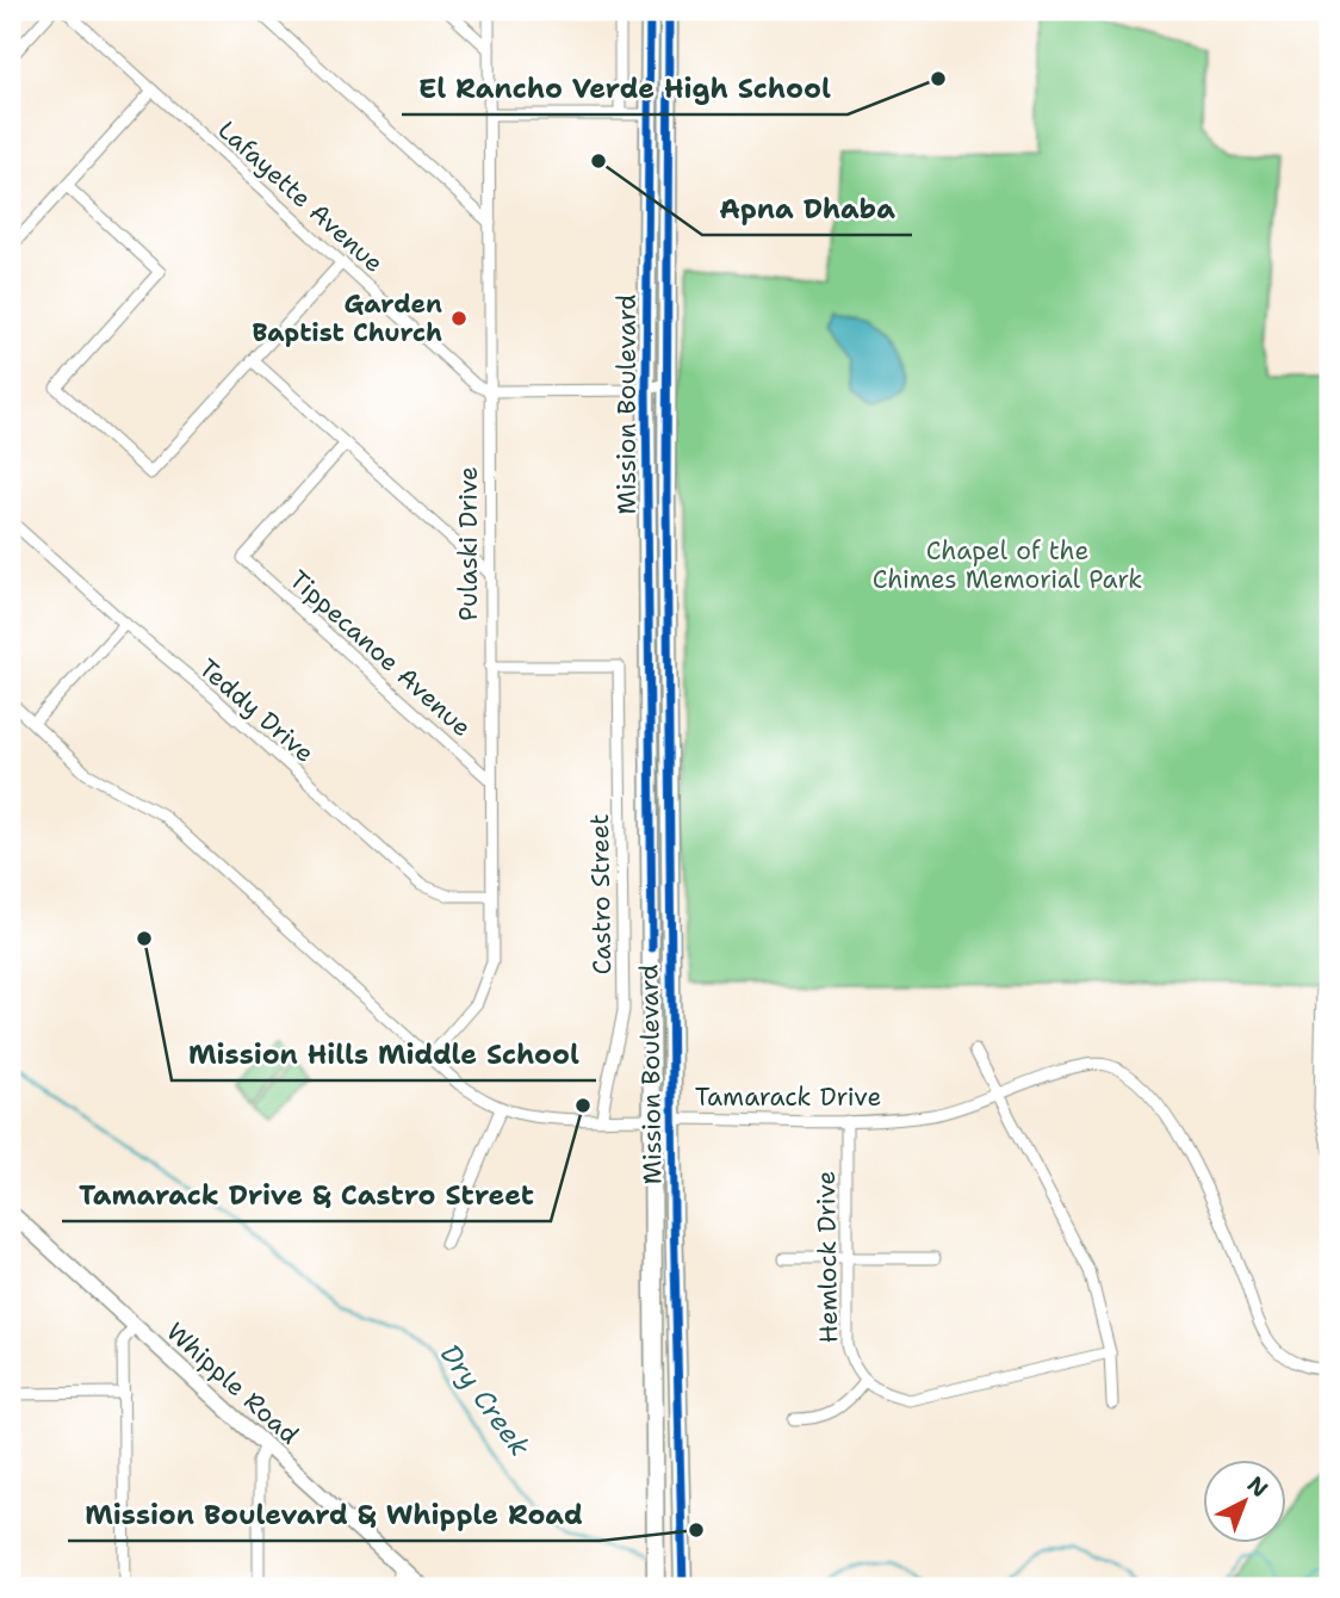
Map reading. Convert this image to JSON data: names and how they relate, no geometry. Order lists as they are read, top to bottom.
{
  "streets": {
    "main road": ["Mission Boulevard", "Whipple Road"],
    "street": [
      "Lafayette Avenue",
      "Pulaski Drive",
      "Tippecanoe Avenue",
      "Teddy Drive",
      "Castro Street",
      "Tamarack Drive",
      "Hemlock Drive"
    ]
  },
  "crossings": [
    ["Lafayette Avenue", "Pulaski Drive"],
    ["Mission Boulevard", "Tamarack Drive"],
    ["Pulaski Drive", "Tippecanoe Avenue"],
    ["Pulaski Drive", "Teddy Drive"],
    ["Pulaski Drive", "Castro Street"],
    ["Pulaski Drive", "Tamarack Drive"],
    ["Castro Street", "Tamarack Drive"],
    ["Tamarack Drive", "Hemlock Drive"]
  ],
  "water": ["Dry Creek"],
  "parks": ["Chapel of the Chimes Memorial Park"],
  "places": [
    "El Rancho Verde High School",
    "Apna Dhaba",
    "Garden Baptist Church",
    "Mission Hills Middle School",
    "Tamarack Drive & Castro Street",
    "Mission Boulevard & Whipple Road"
  ],
  "north": "top right"
}
